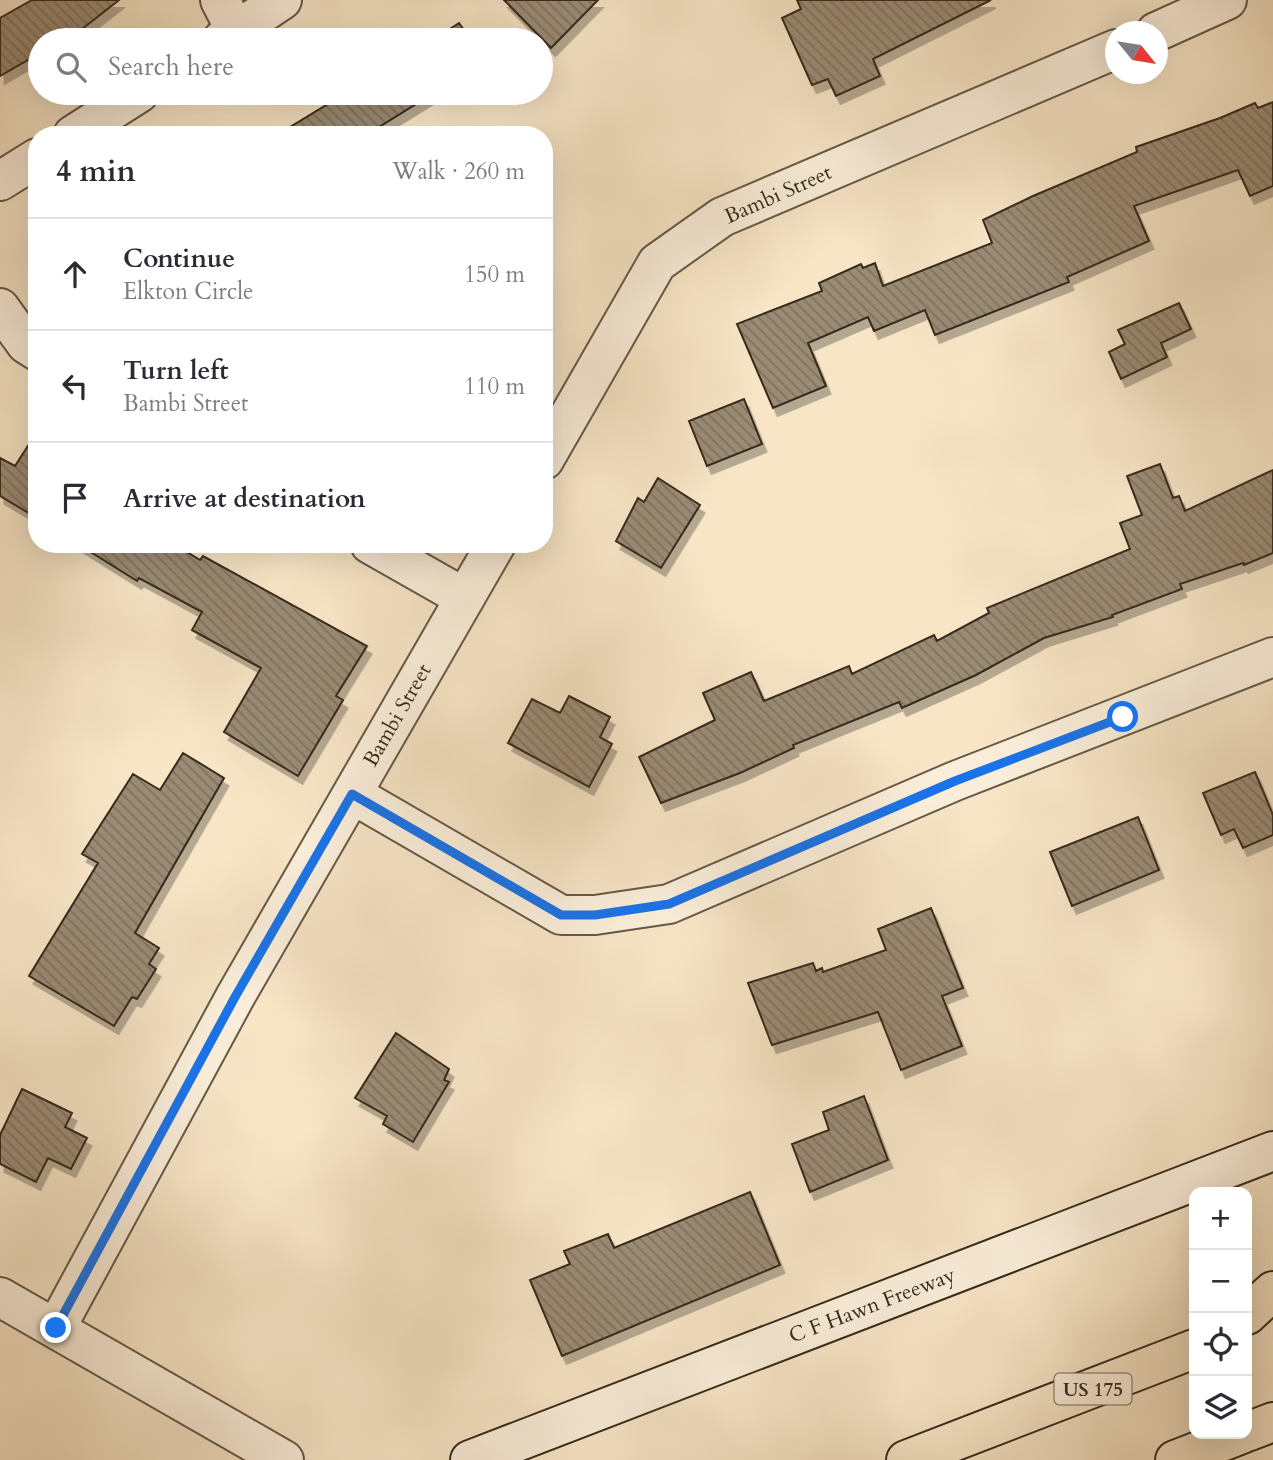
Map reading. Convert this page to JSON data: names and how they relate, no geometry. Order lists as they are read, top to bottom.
{
  "streets": {
    "highway": ["US 175"],
    "street": ["Bambi Street", "C F Hawn Freeway"]
  },
  "north": "bottom right",
  "page": {
    "search": "Search here",
    "heading": ["4 min", "Walk · 260 m"],
    "list": [
      ["Continue", "Elkton Circle", "150 m"],
      ["Turn left", "Bambi Street", "110 m"],
      "Arrive at destination"
    ],
    "map_buttons": ["+", "−"]
  }
}
